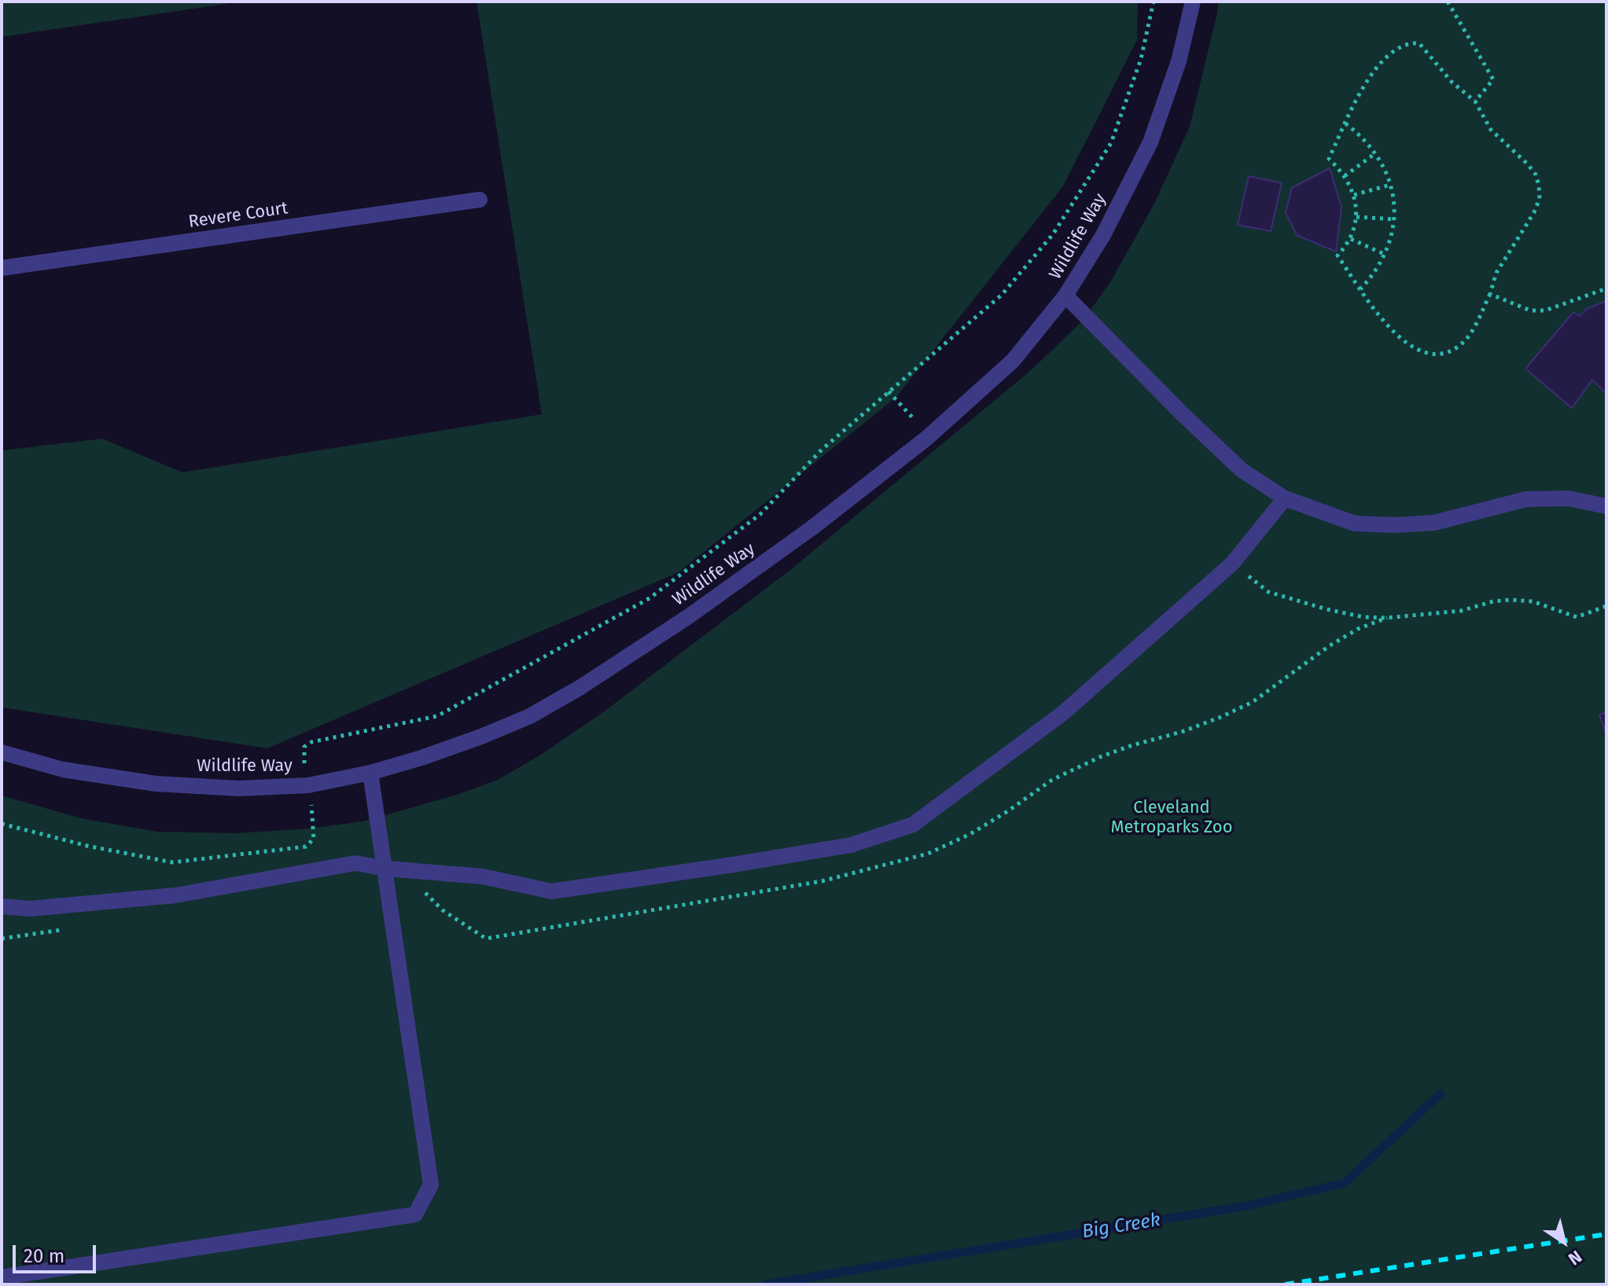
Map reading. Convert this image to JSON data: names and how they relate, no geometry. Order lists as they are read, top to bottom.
{
  "streets": {
    "street": ["Revere Court", "Wildlife Way"]
  },
  "water": ["Big Creek"],
  "parks": ["Cleveland Metroparks Zoo"],
  "scale_bar": "20 m",
  "north": "bottom right"
}
